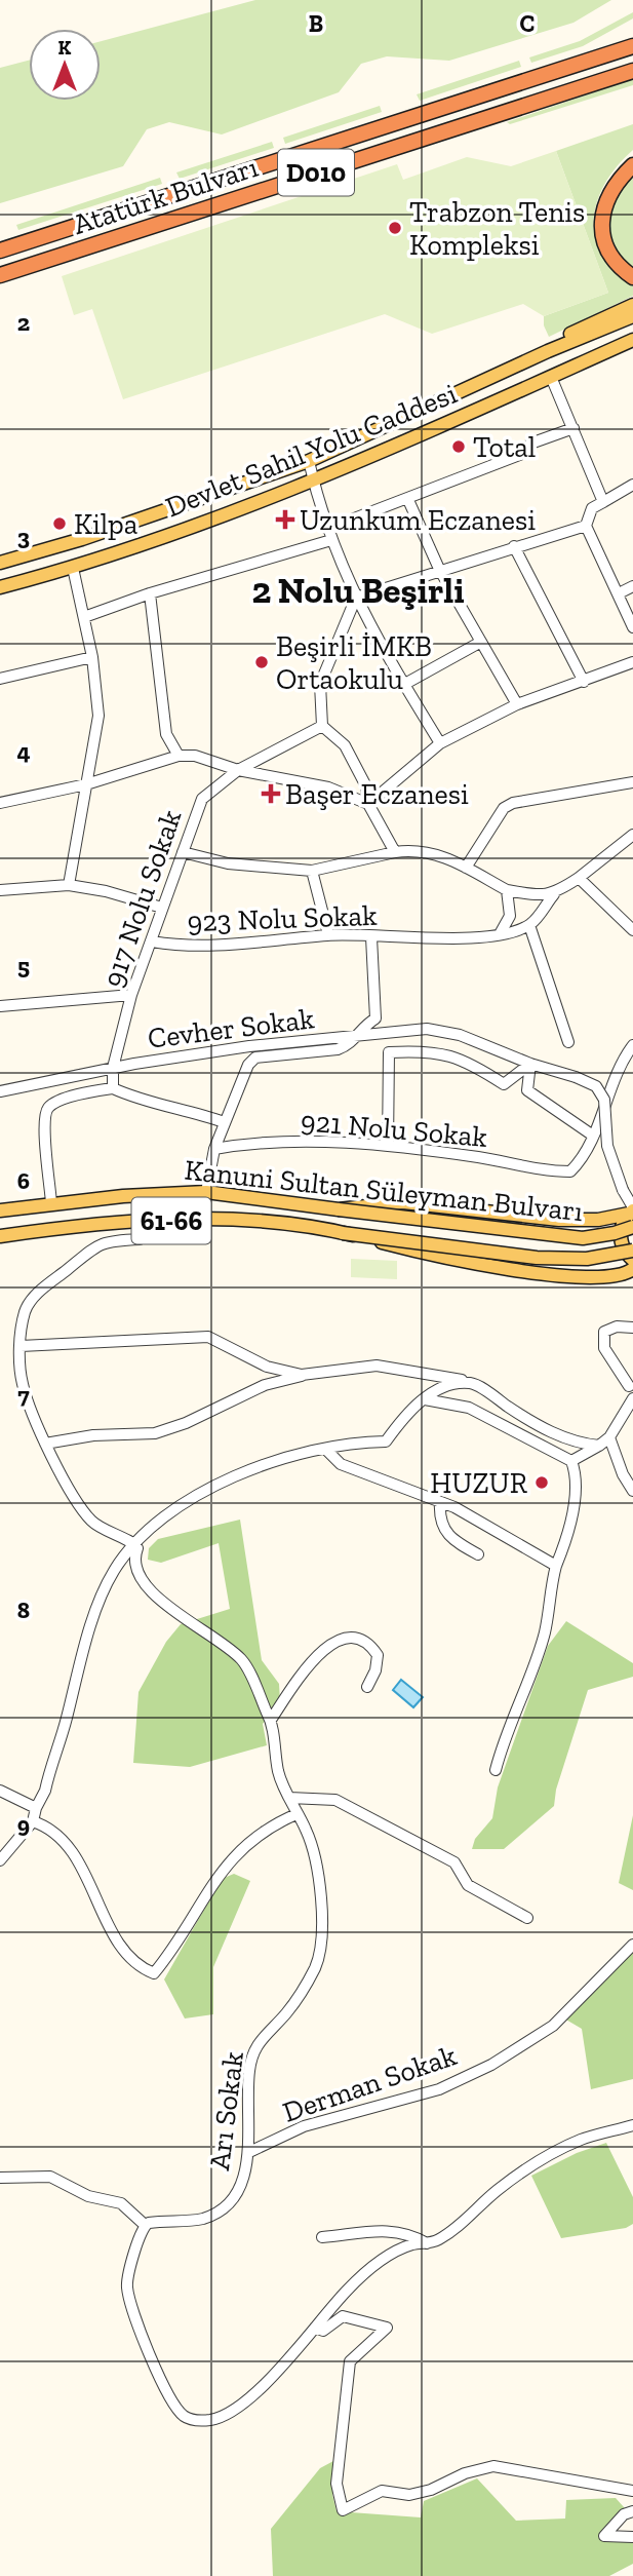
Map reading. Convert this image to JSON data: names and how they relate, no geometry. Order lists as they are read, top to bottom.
{
  "streets": {
    "highway": ["D010", "Atatürk Bulvarı"],
    "main road": ["Devlet Sahil Yolu Caddesi", "Kanuni Sultan Süleyman Bulvarı", "61-66"],
    "street": [
      "917 Nolu Sokak",
      "923 Nolu Sokak",
      "Cevher Sokak",
      "921 Nolu Sokak",
      "Derman Sokak",
      "Arı Sokak"
    ]
  },
  "crossings": [
    ["917 Nolu Sokak", "923 Nolu Sokak"],
    ["917 Nolu Sokak", "Cevher Sokak"],
    ["Kanuni Sultan Süleyman Bulvarı", "61-66"],
    ["Derman Sokak", "Arı Sokak"]
  ],
  "districts": ["2 Nolu Beşirli"],
  "places": {
    "other": [
      "Trabzon Tenis Kompleksi",
      "Total",
      "Kilpa",
      "Beşirli İMKB Ortaokulu",
      "HUZUR"
    ],
    "health": ["Uzunkum Eczanesi", "Başer Eczanesi"]
  },
  "north": "top",
  "grid": {
    "columns": ["B", "C"],
    "rows": [
      "2",
      "3",
      "4",
      "5",
      "6",
      "7",
      "8",
      "9"
    ]
  }
}
